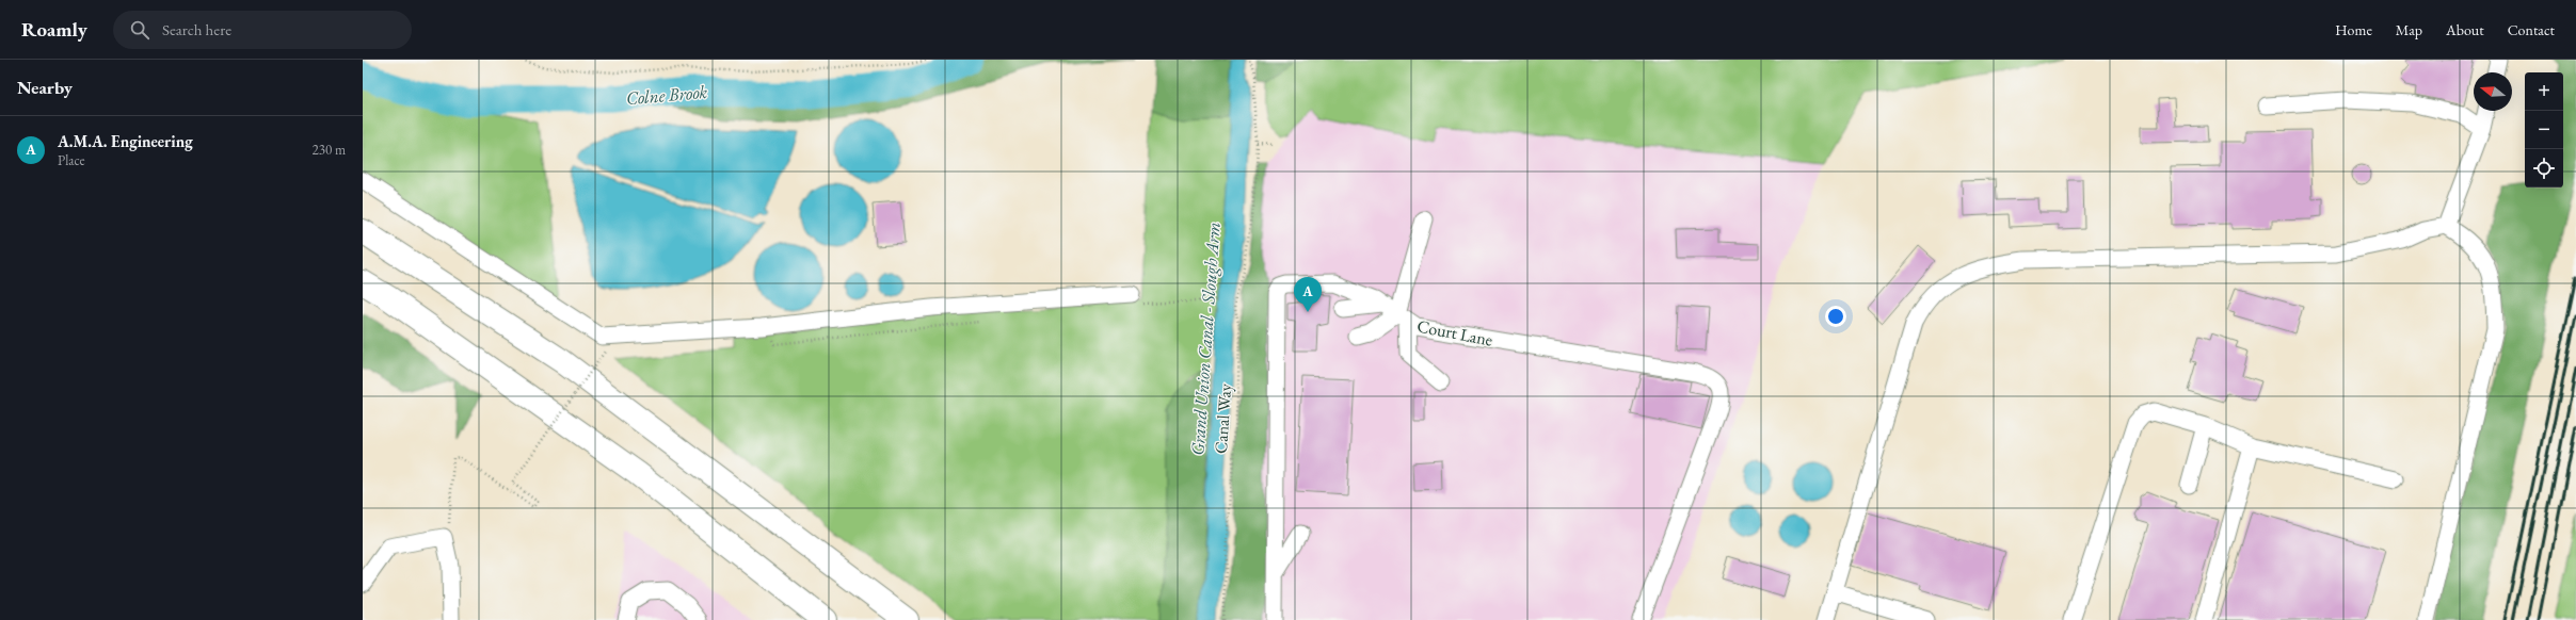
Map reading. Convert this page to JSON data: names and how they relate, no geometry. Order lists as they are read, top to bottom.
{
  "streets": {
    "street": ["Court Lane"],
    "path": ["Canal Way"]
  },
  "water": ["Colne Brook", "Grand Union Canal - Slough Arm"],
  "north": "left",
  "page": {
    "header": "Roamly",
    "search": "Search here",
    "nav": [
      "Home",
      "Map",
      "About",
      "Contact"
    ],
    "heading": "Nearby",
    "map_buttons": ["+", "−"],
    "list": [
      {
        "mark": "A",
        "name": "A.M.A. Engineering",
        "note": "Place",
        "value": "230 m"
      }
    ],
    "pins": "A"
  }
}
